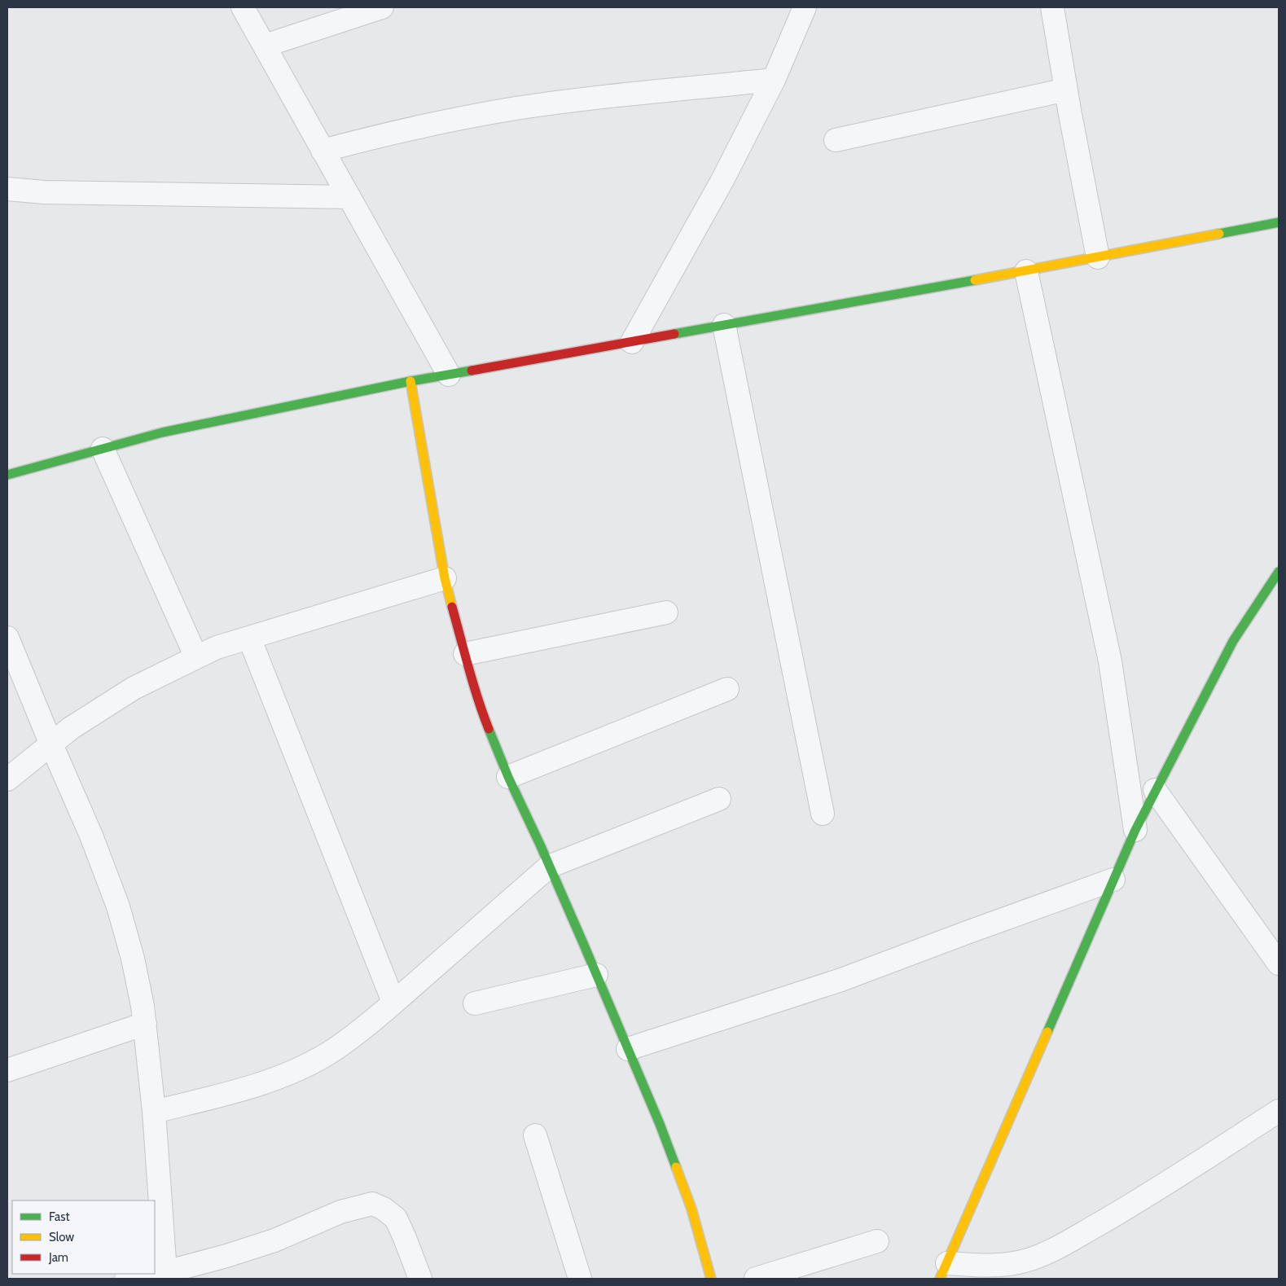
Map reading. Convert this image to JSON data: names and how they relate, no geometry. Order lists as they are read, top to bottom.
{
  "legend": ["Fast", "Slow", "Jam"]
}
